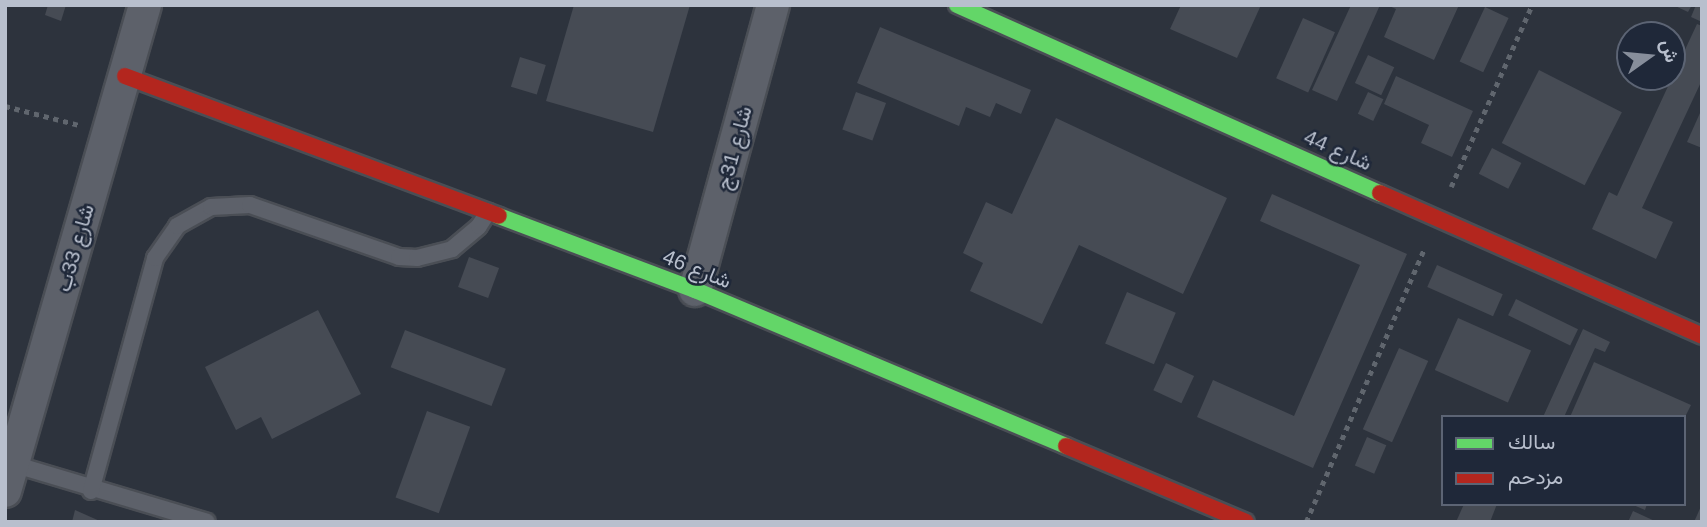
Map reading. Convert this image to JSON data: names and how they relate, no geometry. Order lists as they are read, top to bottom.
{
  "streets": {
    "street": [
      "شارع 31ج",
      "شارع 44",
      "شارع 33ب",
      "شارع 46"
    ]
  },
  "crossings": [
    ["شارع 31ج", "شارع 46"],
    ["شارع 33ب", "شارع 46"]
  ],
  "legend": ["سالك", "مزدحم"],
  "north": "right"
}
